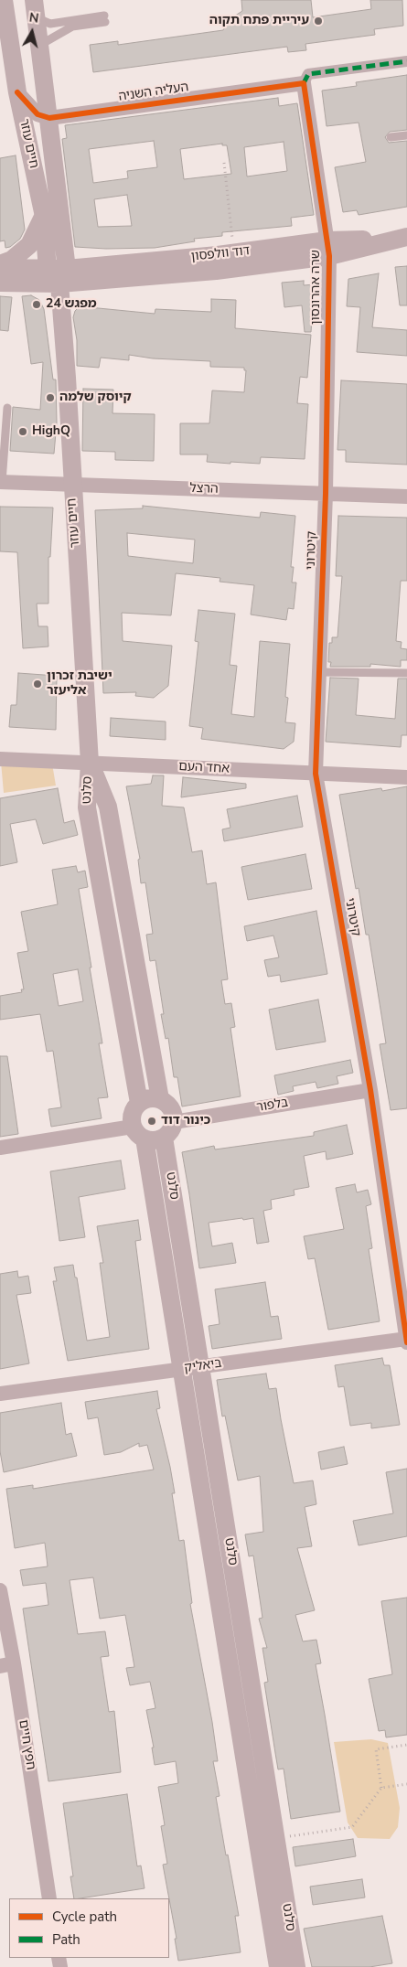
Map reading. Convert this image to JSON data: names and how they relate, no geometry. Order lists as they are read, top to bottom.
{
  "streets": {
    "street": [
      "העליה השניה",
      "חיים עוזר",
      "דוד וולפסון",
      "שרה אהרונסון",
      "הרצל",
      "קיטרוני",
      "אחד העם",
      "סלנט",
      "בלפור",
      "ביאליק",
      "חפץ חיים"
    ]
  },
  "crossings": [
    ["העליה השניה", "חיים עוזר"],
    ["העליה השניה", "שרה אהרונסון"],
    ["חיים עוזר", "דוד וולפסון"],
    ["חיים עוזר", "הרצל"],
    ["חיים עוזר", "אחד העם"],
    ["חיים עוזר", "סלנט"],
    ["דוד וולפסון", "שרה אהרונסון"],
    ["שרה אהרונסון", "הרצל"],
    ["שרה אהרונסון", "קיטרוני"],
    ["הרצל", "קיטרוני"],
    ["קיטרוני", "אחד העם"],
    ["קיטרוני", "בלפור"],
    ["קיטרוני", "ביאליק"],
    ["אחד העם", "סלנט"],
    ["סלנט", "בלפור"],
    ["סלנט", "ביאליק"]
  ],
  "places": [
    "עיריית פתח תקוה",
    "מפגש 24",
    "קיוסק שלמה",
    "HighQ",
    "ישיבת זכרון אליעזר",
    "כינור דוד"
  ],
  "legend": ["Cycle path", "Path"],
  "north": "top"
}
